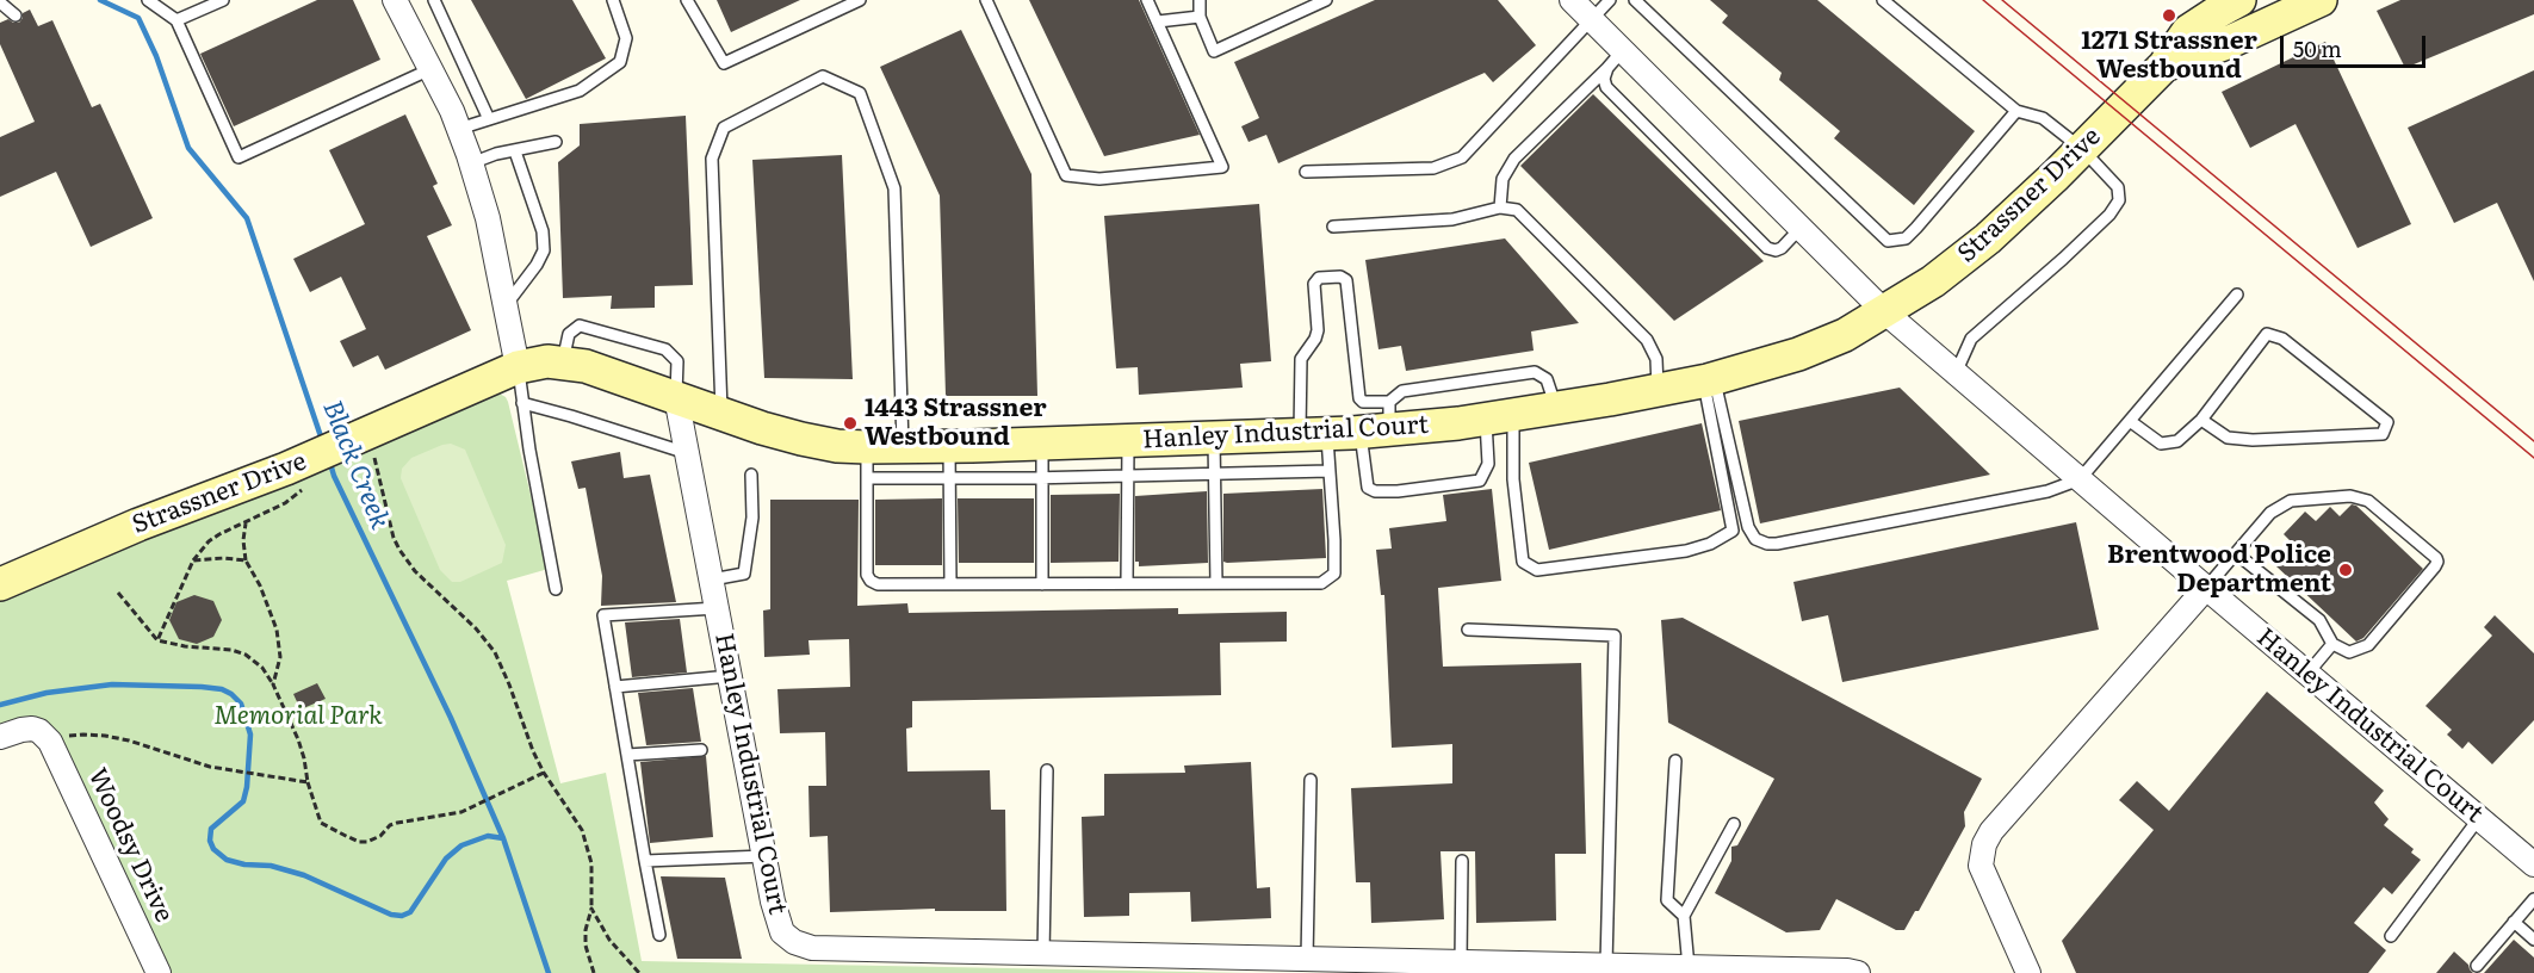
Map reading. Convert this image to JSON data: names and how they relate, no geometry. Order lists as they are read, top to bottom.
{
  "streets": {
    "street": ["Strassner Drive", "Hanley Industrial Court", "Woodsy Drive"]
  },
  "crossings": [
    ["Strassner Drive", "Hanley Industrial Court"]
  ],
  "water": ["Black Creek"],
  "parks": ["Memorial Park"],
  "places": ["1271 Strassner Westbound", "1443 Strassner Westbound", "Brentwood Police Department"],
  "scale_bar": "50 m"
}
